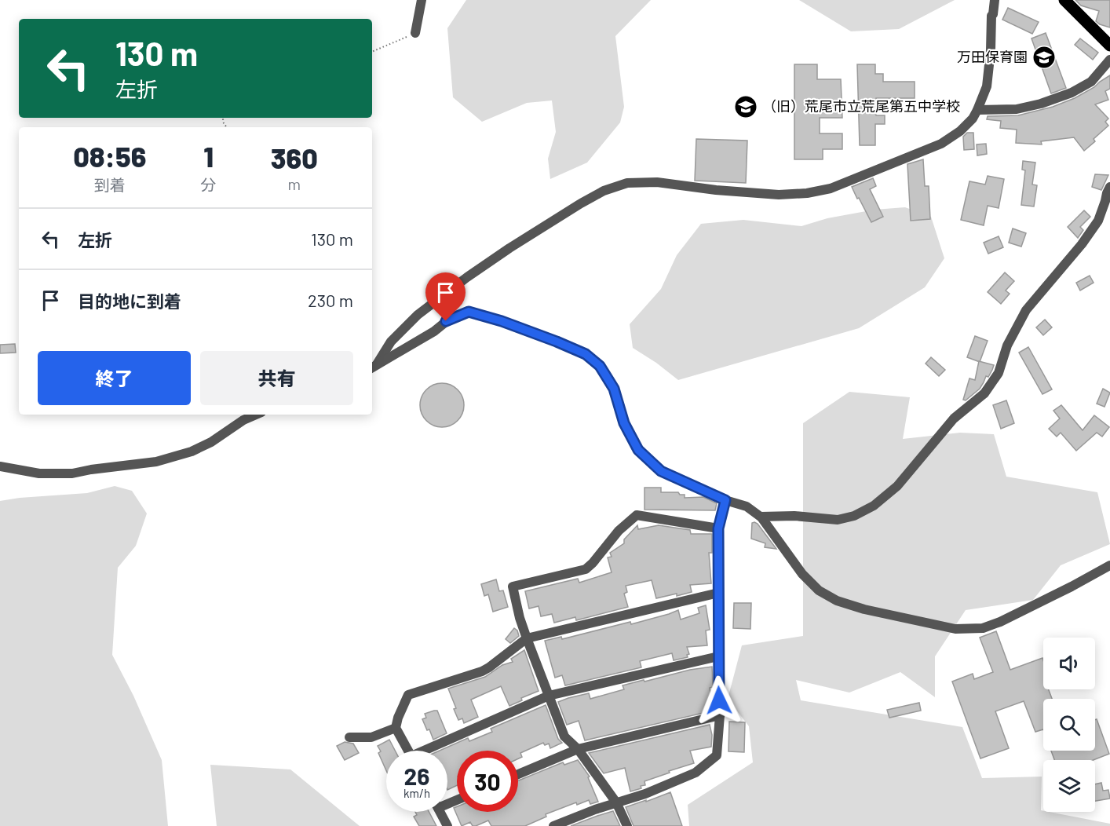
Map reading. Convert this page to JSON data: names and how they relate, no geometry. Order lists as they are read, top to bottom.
{
  "places": {
    "school or university": ["万田保育園", "（旧）荒尾市立荒尾第五中学校"]
  },
  "page": {
    "turn": ["130 m", "左折"],
    "eta": [
      "08:56",
      "到着",
      "1",
      "分",
      "360",
      "m"
    ],
    "list": [
      {
        "name": "左折",
        "value": "130 m"
      },
      {
        "name": "目的地に到着",
        "value": "230 m"
      }
    ],
    "buttons": ["終了", "共有"],
    "speed": "26 km/h",
    "limit": "30"
  }
}
